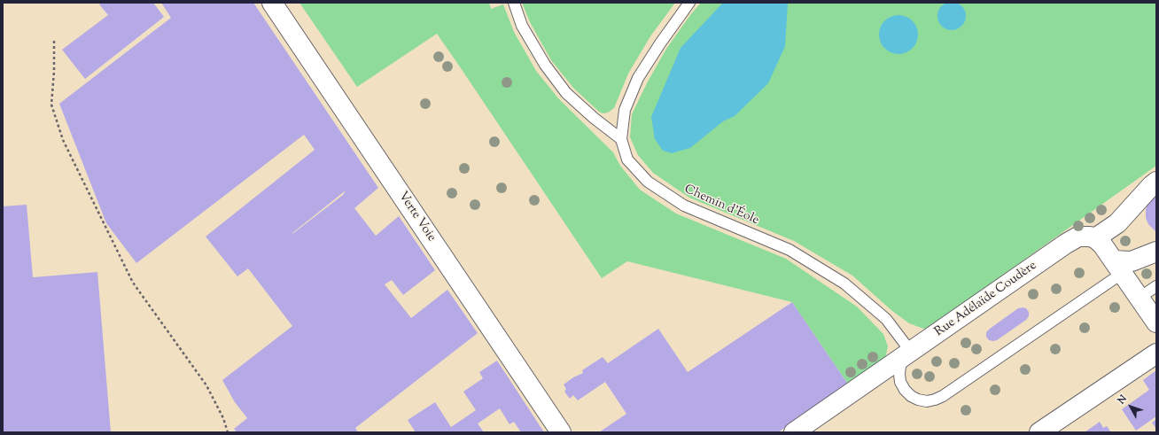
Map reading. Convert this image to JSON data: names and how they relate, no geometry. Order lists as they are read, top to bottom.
{
  "streets": {
    "street": ["Verte Voie", "Rue Adélaïde Coudère"],
    "lane": ["Chemin d'Éole"]
  },
  "crossings": [
    ["Chemin d'Éole", "Rue Adélaïde Coudère"]
  ],
  "north": "top left"
}
